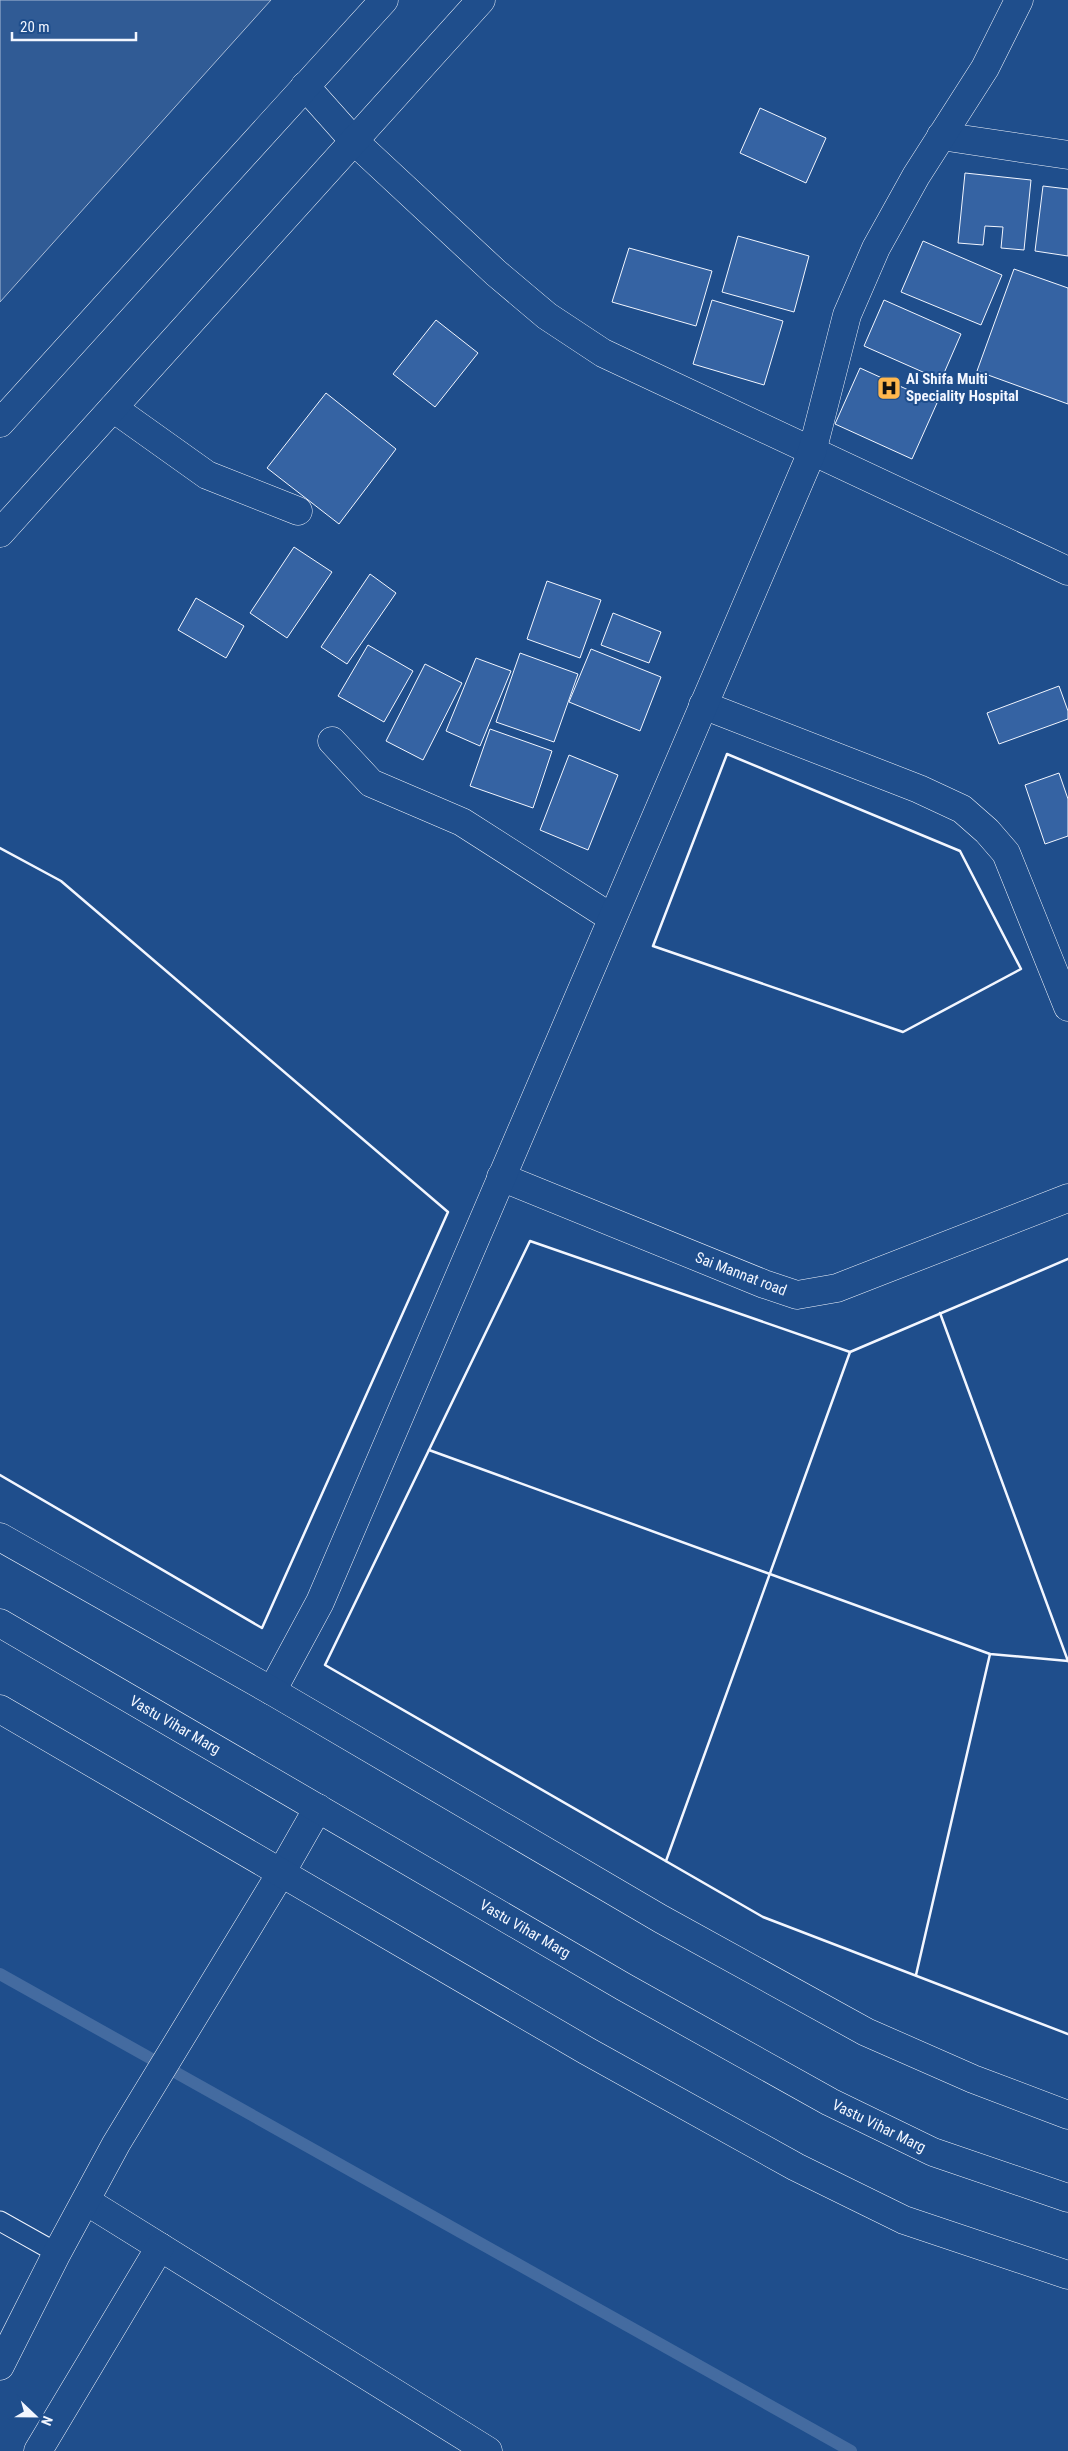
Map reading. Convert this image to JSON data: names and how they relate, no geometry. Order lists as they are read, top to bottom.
{
  "streets": {
    "street": ["Sai Mannat road", "Vastu Vihar Marg"]
  },
  "places": {
    "hospital": ["Al Shifa Multi Speciality Hospital"]
  },
  "scale_bar": "20 m",
  "north": "right"
}
